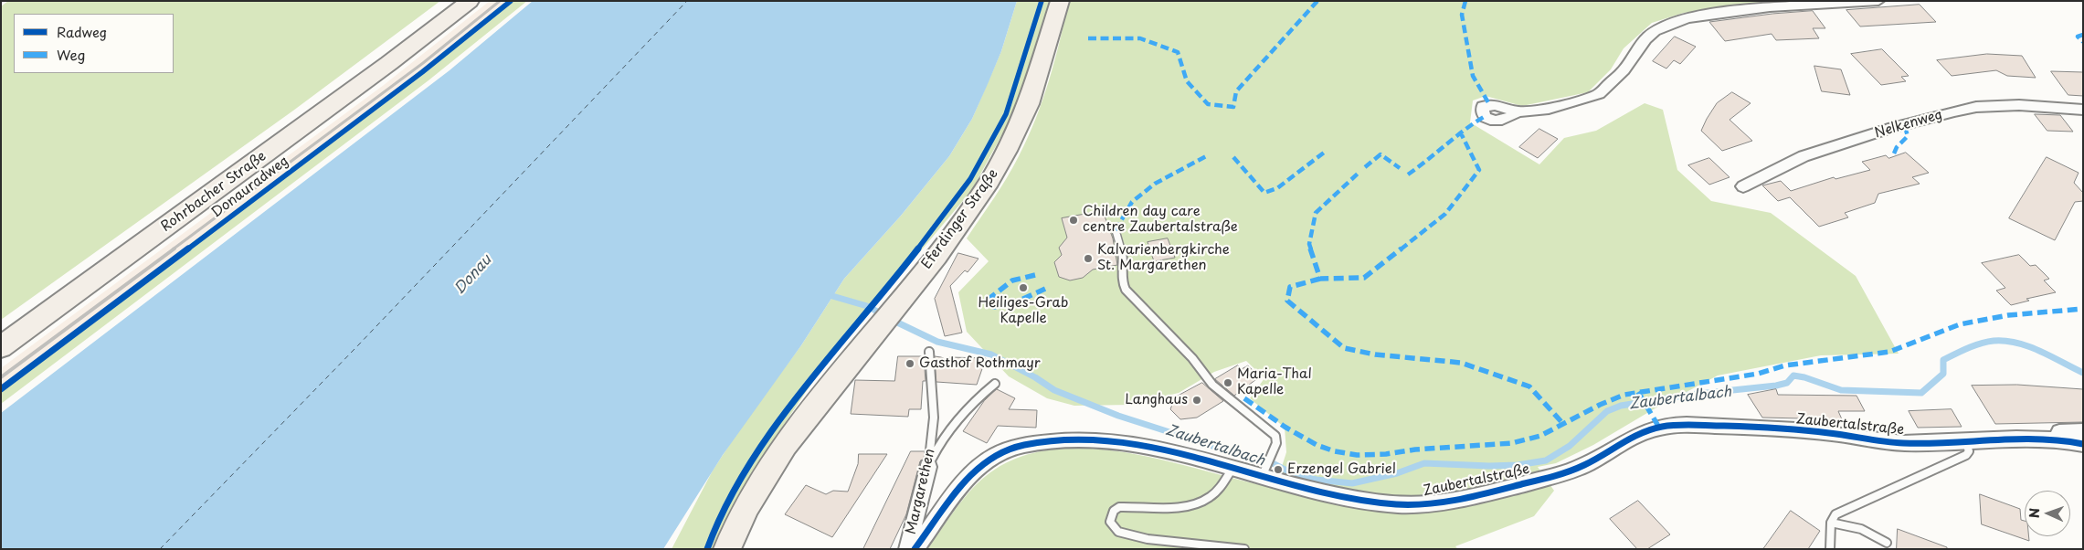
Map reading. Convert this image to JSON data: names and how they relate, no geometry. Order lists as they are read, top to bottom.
{
  "streets": {
    "main road": ["Rohrbacher Straße", "Eferdinger Straße"],
    "street": ["Nelkenweg", "Zaubertalstraße", "Margarethen"],
    "cycle path": ["Donauradweg"]
  },
  "water": ["Donau", "Zaubertalbach"],
  "places": [
    "Children day care centre Zaubertalstraße",
    "Kalvarienbergkirche St. Margarethen",
    "Heiliges-Grab Kapelle",
    "Gasthof Rothmayr",
    "Maria-Thal Kapelle",
    "Langhaus",
    "Erzengel Gabriel"
  ],
  "legend": ["Radweg", "Weg"],
  "north": "left"
}
